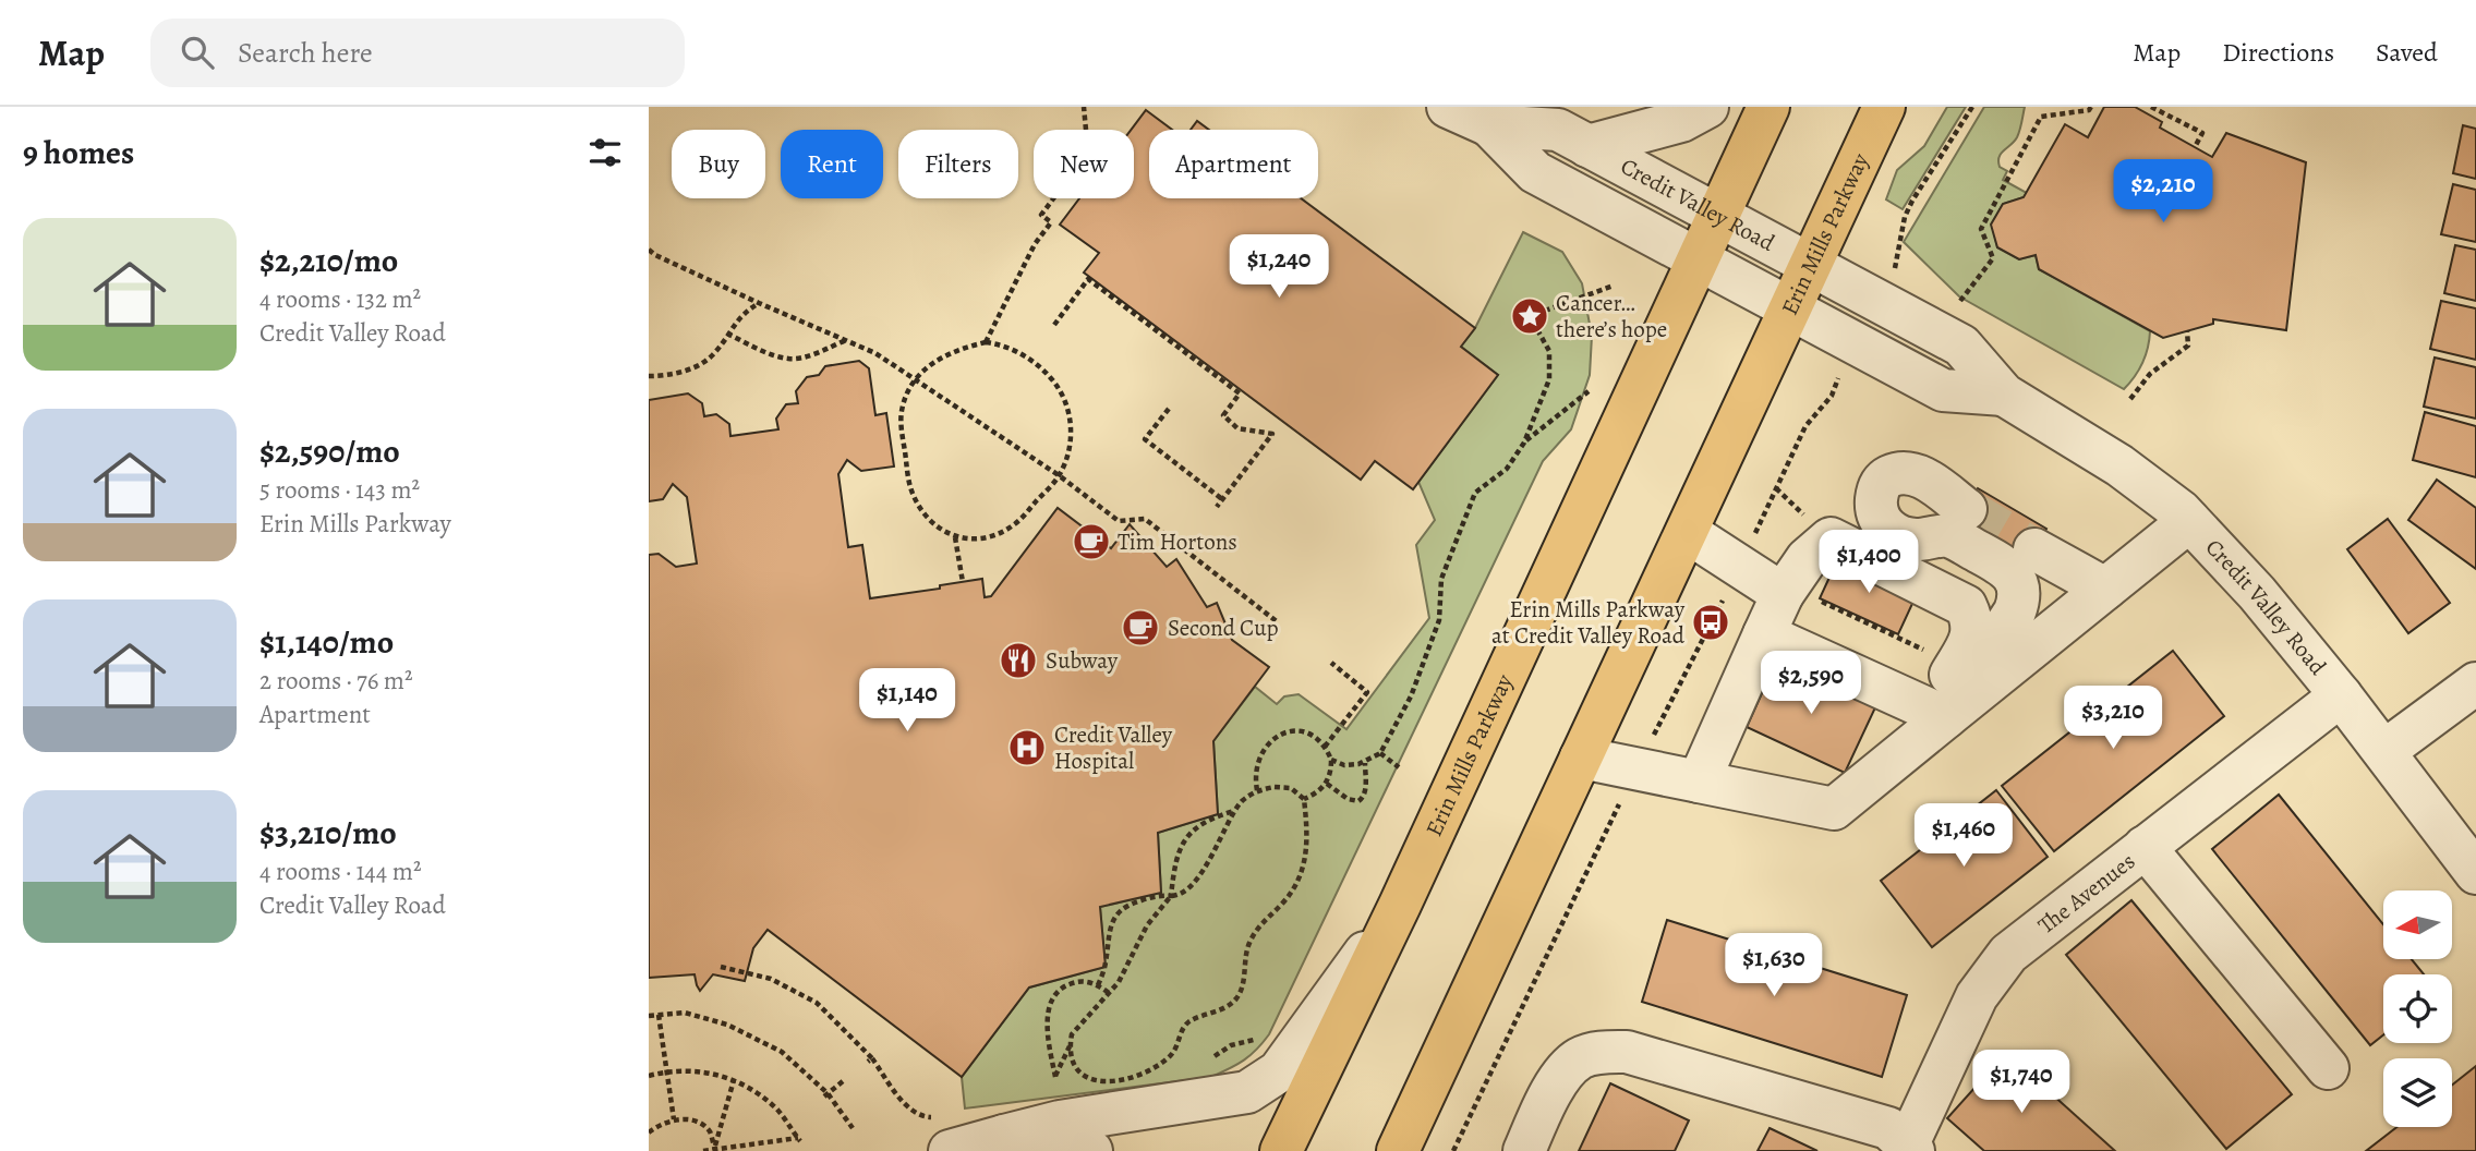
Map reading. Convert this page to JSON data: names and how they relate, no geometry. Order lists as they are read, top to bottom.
{
  "streets": {
    "main road": ["Erin Mills Parkway"],
    "street": ["Credit Valley Road", "The Avenues"]
  },
  "crossings": [
    ["Credit Valley Road", "Erin Mills Parkway"],
    ["Credit Valley Road", "The Avenues"]
  ],
  "places": {
    "place": ["Cancer… there’s hope"],
    "cafe": ["Tim Hortons", "Second Cup"],
    "bus stop": ["Erin Mills Parkway at Credit Valley Road"],
    "restaurant": ["Subway"],
    "hospital": ["Credit Valley Hospital"]
  },
  "north": "left",
  "page": {
    "header": "Map",
    "search": "Search here",
    "nav": ["Map", "Directions", "Saved"],
    "heading": "9 homes",
    "chip": [
      "Buy",
      "Rent",
      "Filters",
      "New",
      "Apartment"
    ],
    "price": [
      "$2,210",
      "$1,240",
      "$1,400",
      "$2,590",
      "$1,140",
      "$3,210",
      "$1,460",
      "$1,630",
      "$1,740"
    ],
    "list": [
      {
        "name": "$2,210/mo",
        "note": "4 rooms · 132 m² · Credit Valley Road"
      },
      {
        "name": "$2,590/mo",
        "note": "5 rooms · 143 m² · Erin Mills Parkway"
      },
      {
        "name": "$1,140/mo",
        "note": "2 rooms · 76 m² · Apartment"
      },
      {
        "name": "$3,210/mo",
        "note": "4 rooms · 144 m² · Credit Valley Road"
      }
    ]
  }
}
